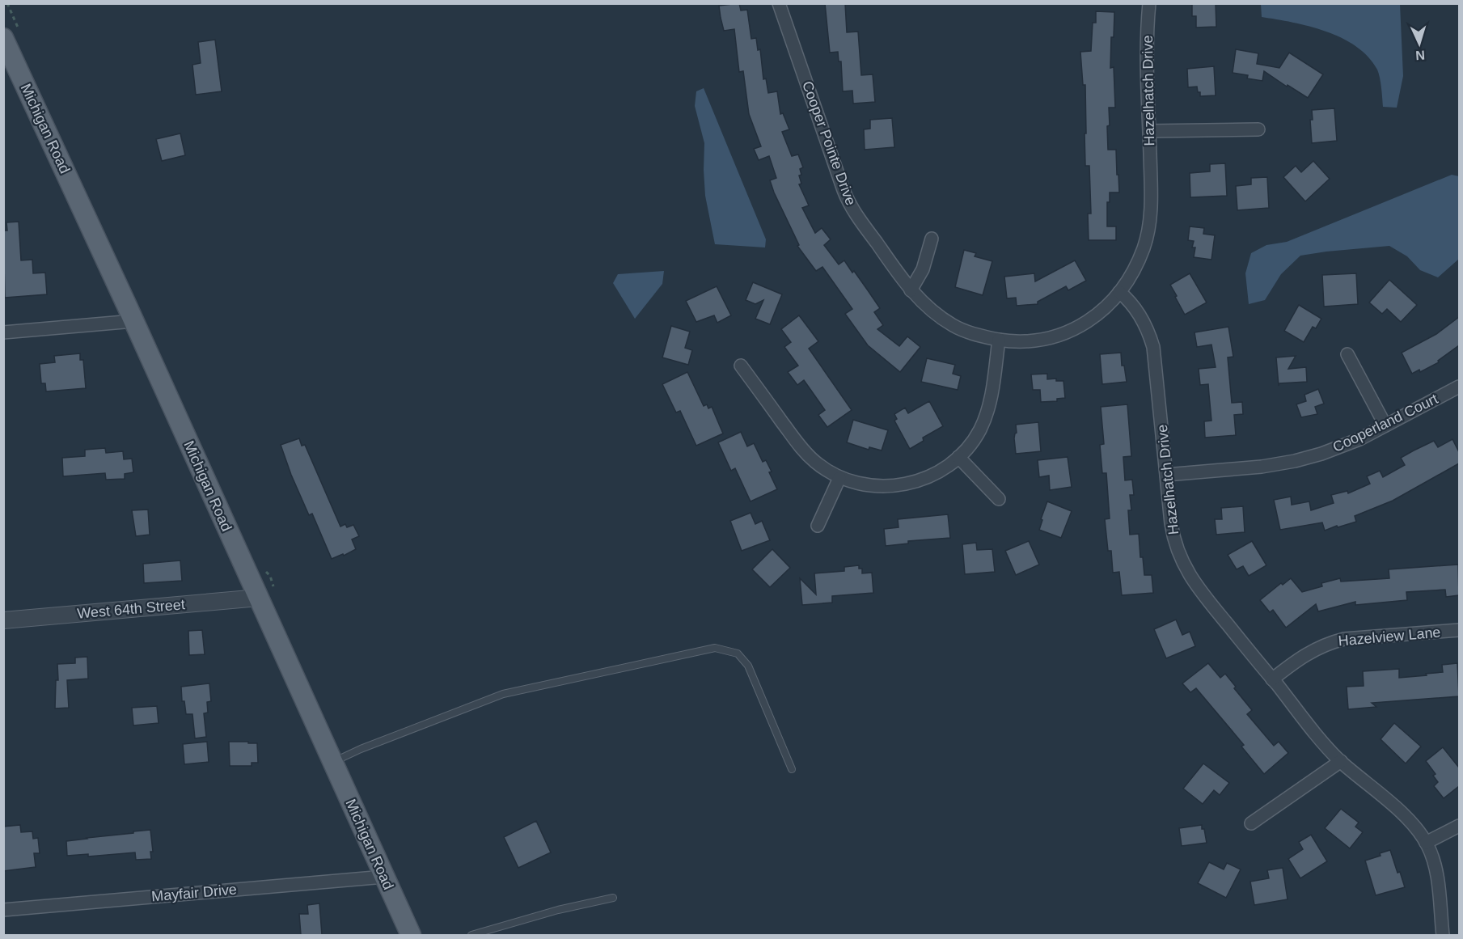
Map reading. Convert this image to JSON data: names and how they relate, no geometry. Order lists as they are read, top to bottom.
{
  "streets": {
    "main road": ["Michigan Road"],
    "street": [
      "Hazelhatch Drive",
      "Cooper Pointe Drive",
      "Cooperland Court",
      "West 64th Street",
      "Hazelview Lane",
      "Mayfair Drive"
    ]
  },
  "crossings": [
    ["Hazelhatch Drive", "Cooper Pointe Drive"],
    ["Hazelhatch Drive", "Cooperland Court"],
    ["Hazelhatch Drive", "Hazelview Lane"],
    ["Michigan Road", "West 64th Street"],
    ["Michigan Road", "Mayfair Drive"]
  ],
  "north": "bottom"
}
